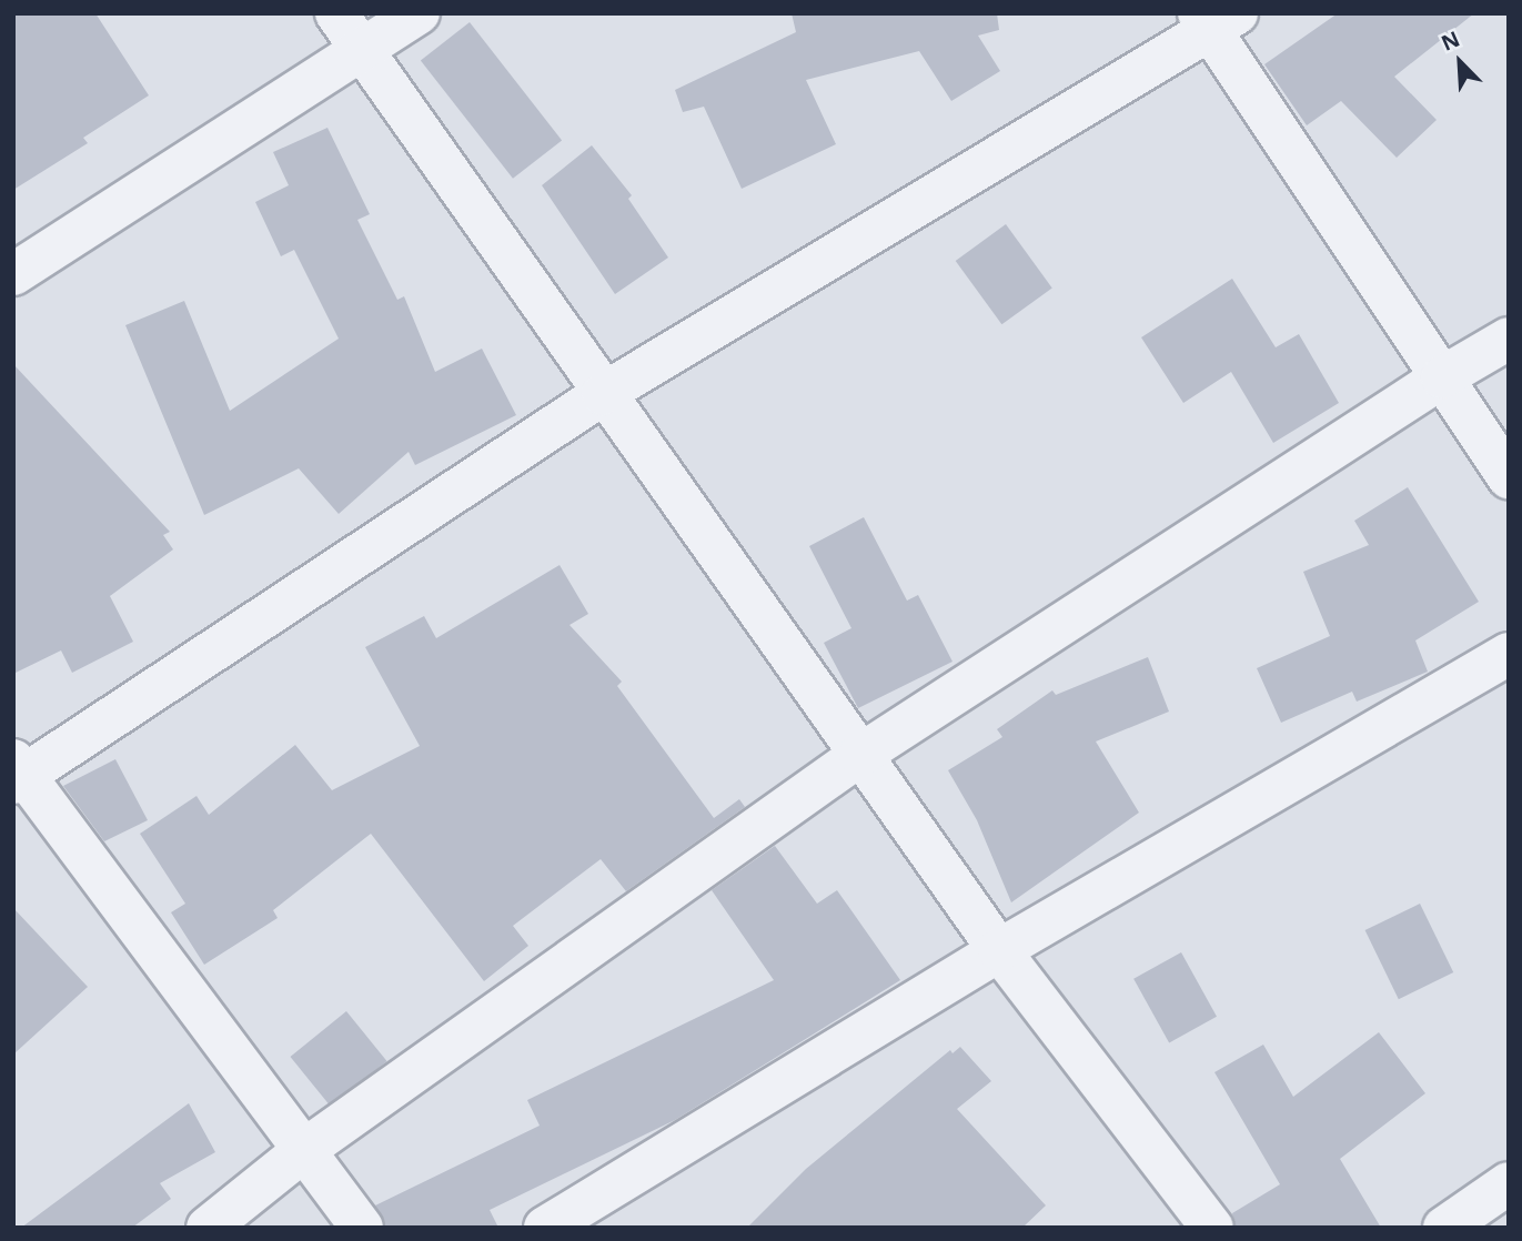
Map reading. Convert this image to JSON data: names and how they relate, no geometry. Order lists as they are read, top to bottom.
{
  "north": "top left"
}
